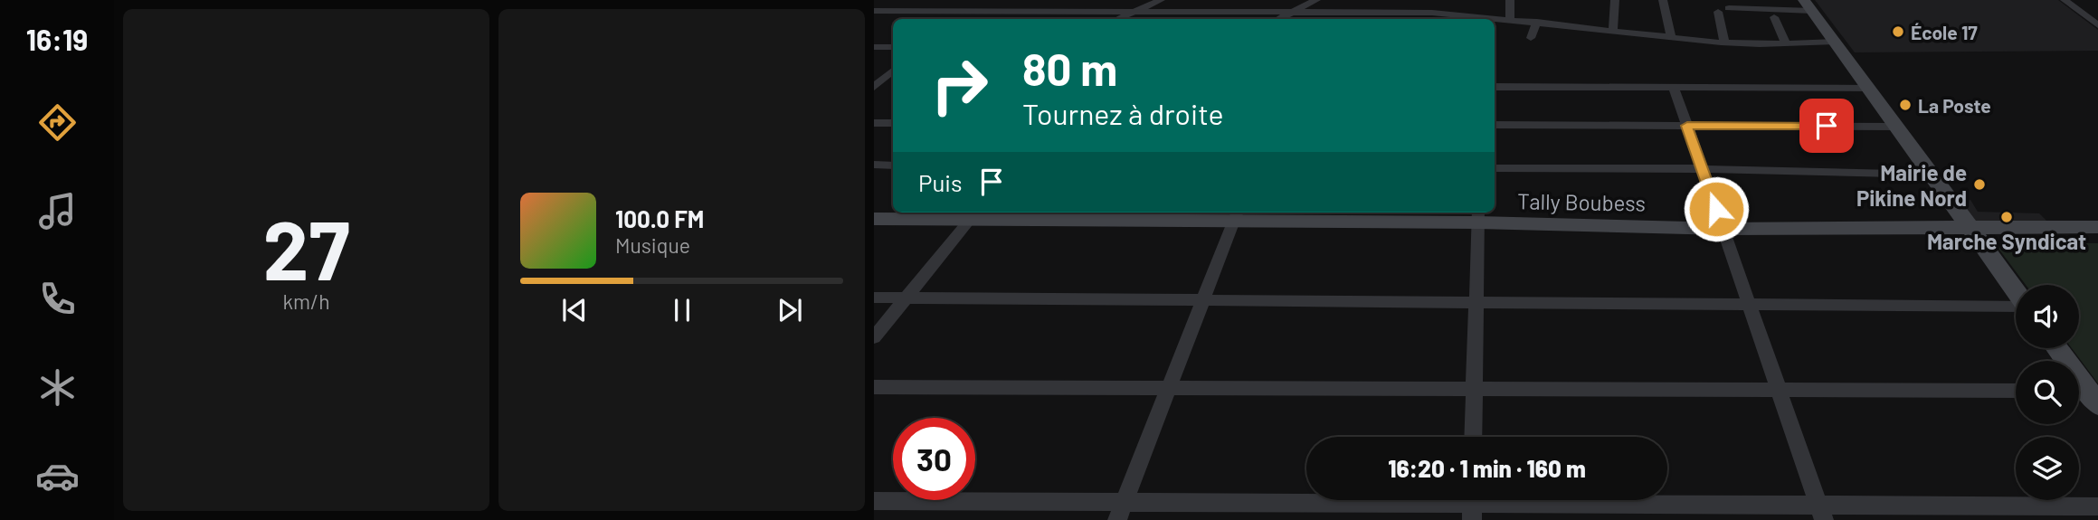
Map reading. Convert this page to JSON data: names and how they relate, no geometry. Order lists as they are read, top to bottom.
{
  "streets": {
    "street": ["Tally Boubess"]
  },
  "places": [
    "École 17",
    "La Poste",
    "Mairie de Pikine Nord",
    "Marche Syndicat"
  ],
  "page": {
    "tabs": "16:19",
    "tile": ["27", "km/h"],
    "turn": ["80 m", "Tournez à droite"],
    "then": "Puis",
    "song": ["100.0 FM", "Musique"],
    "limit": "30",
    "trip": "16:20 · 1 min · 160 m"
  }
}
